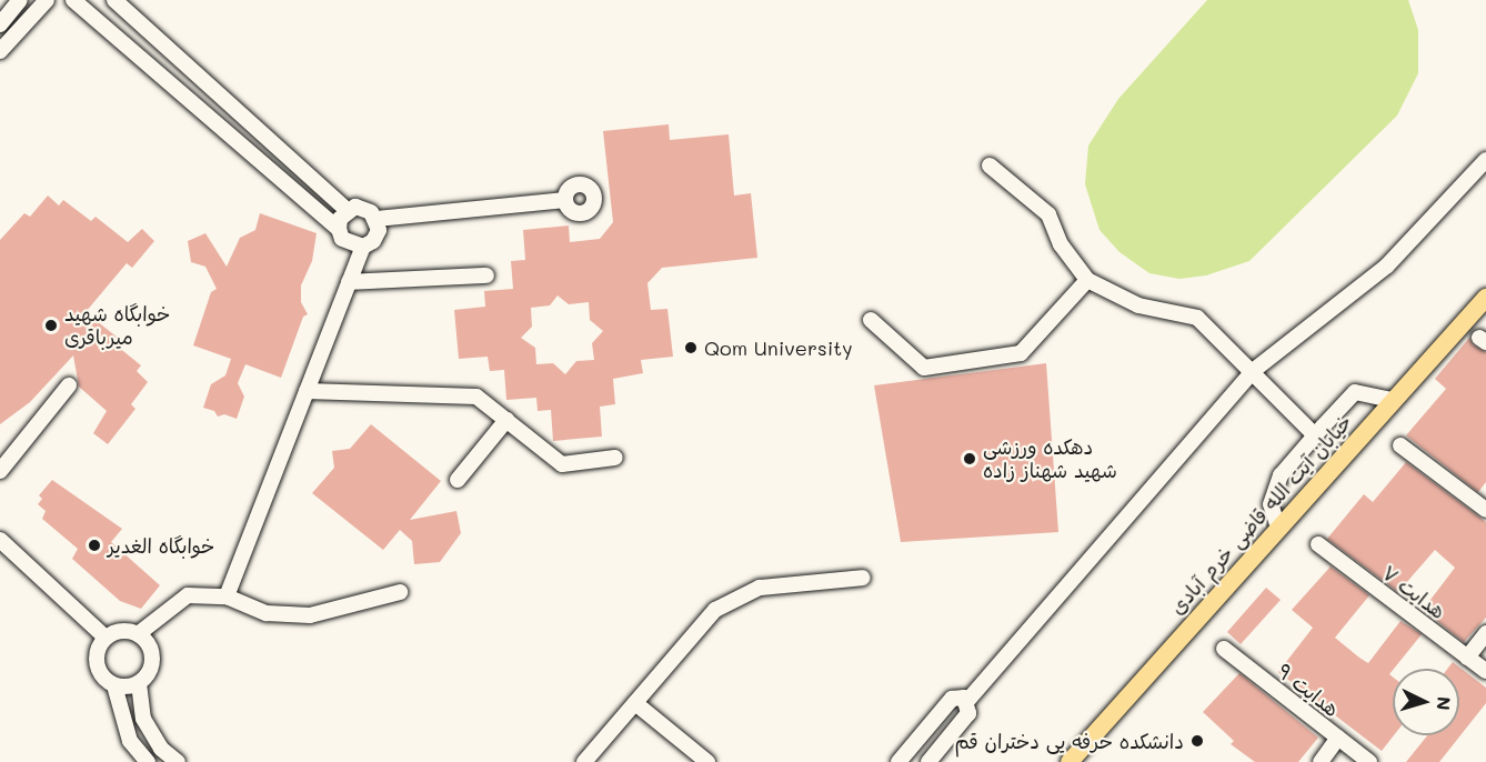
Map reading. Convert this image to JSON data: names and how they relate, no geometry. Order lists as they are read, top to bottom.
{
  "streets": {
    "main road": ["خیابان آیت الله قاضی خرم آبادی"],
    "street": ["هدایت ۷", "هدایت ۹"]
  },
  "places": [
    "خوابگاه شهید میرباقری",
    "Qom University",
    "دهکده ورزشی شهید شهناز زاده",
    "خوابگاه الغدیر",
    "دانشکده حرفه یی دختران قم"
  ],
  "north": "right"
}
